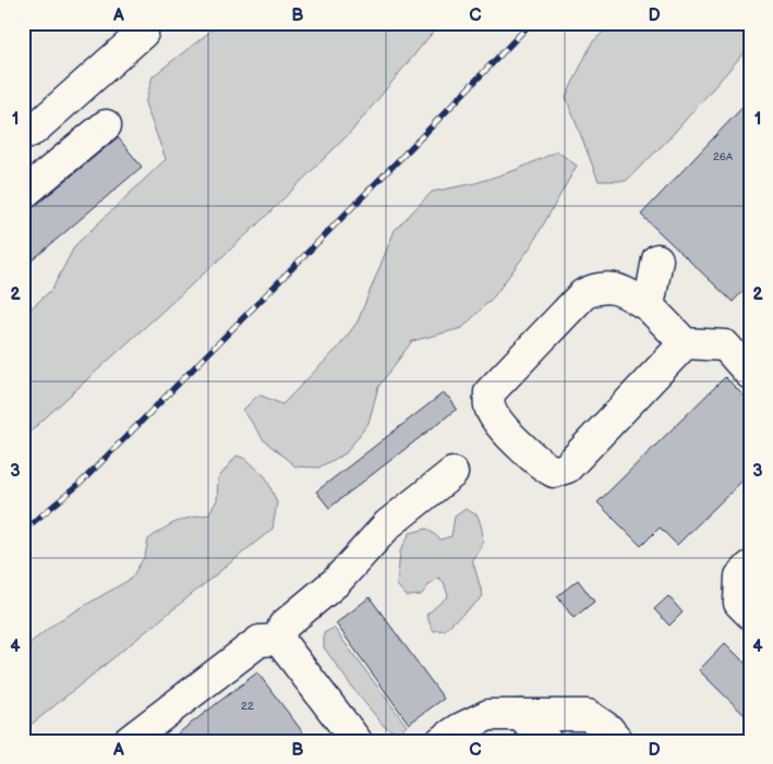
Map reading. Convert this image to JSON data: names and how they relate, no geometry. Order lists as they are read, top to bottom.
{
  "house_numbers": ["26А", "22"],
  "grid": {
    "columns": [
      "A",
      "B",
      "C",
      "D"
    ],
    "rows": [
      "1",
      "2",
      "3",
      "4"
    ]
  }
}
